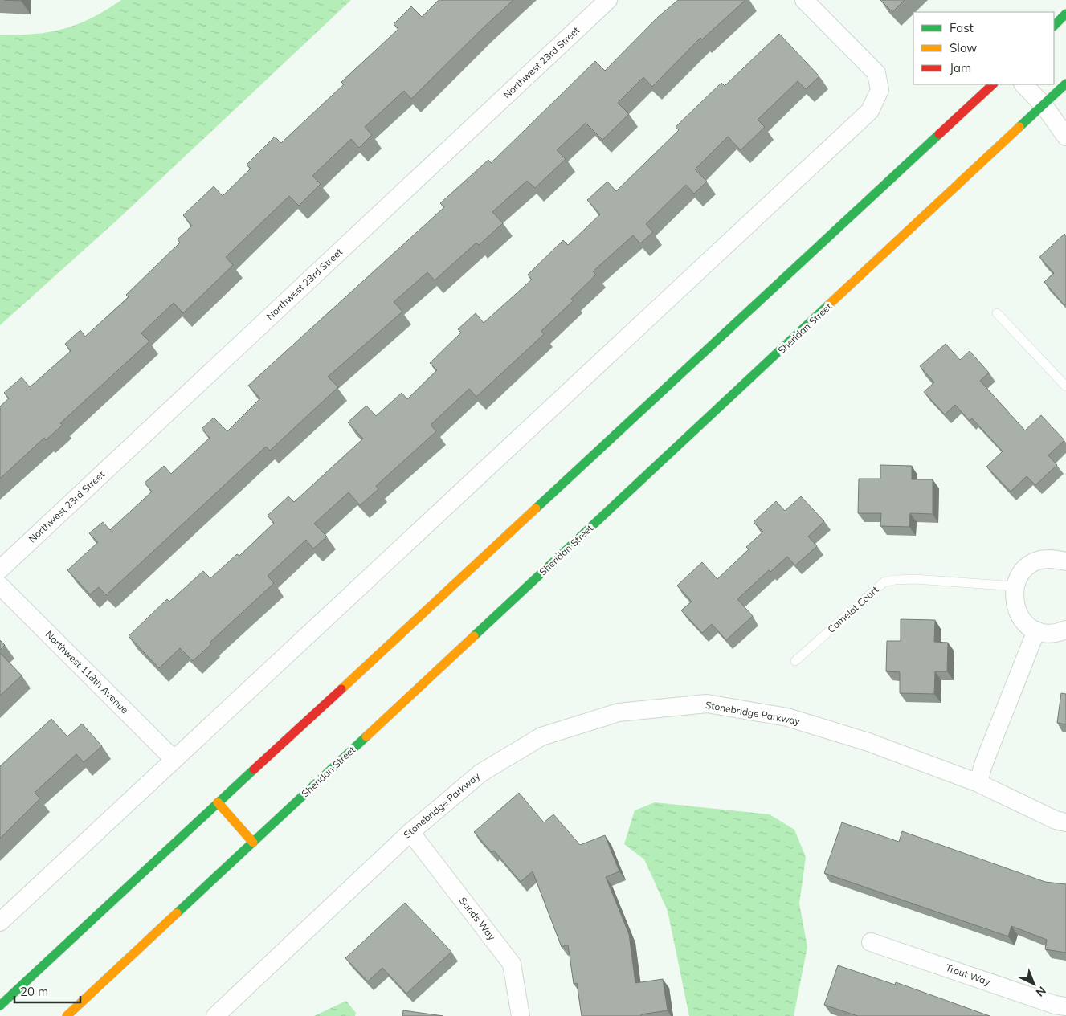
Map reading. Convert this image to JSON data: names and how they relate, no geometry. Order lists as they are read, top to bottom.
{
  "streets": {
    "main road": ["Sheridan Street"],
    "street": [
      "Northwest 23rd Street",
      "Northwest 118th Avenue",
      "Stonebridge Parkway",
      "Sands Way",
      "Trout Way"
    ],
    "lane": ["Camelot Court"]
  },
  "crossings": [
    ["Stonebridge Parkway", "Sands Way"]
  ],
  "legend": ["Fast", "Slow", "Jam"],
  "scale_bar": "20 m",
  "north": "bottom right"
}
